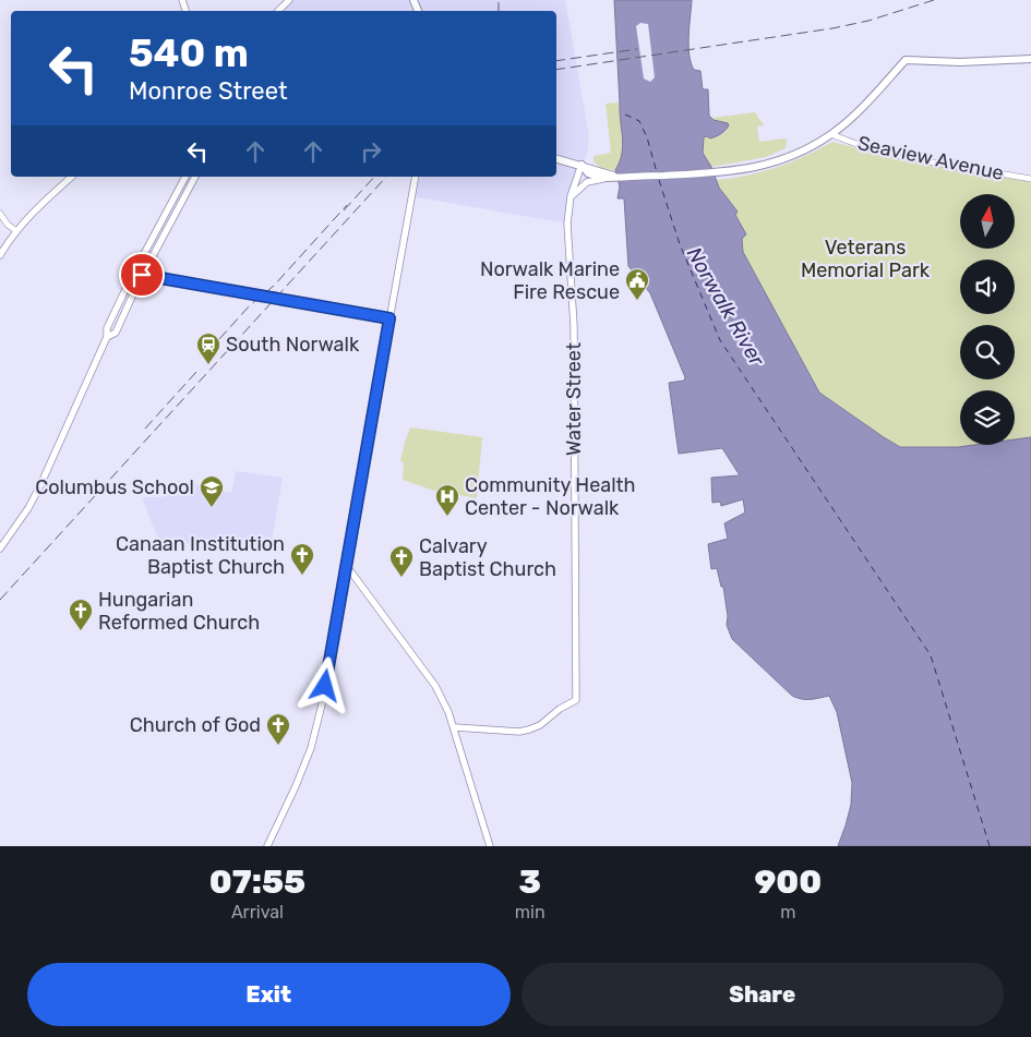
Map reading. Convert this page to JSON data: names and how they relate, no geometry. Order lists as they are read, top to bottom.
{
  "streets": {
    "main road": ["Water Street"],
    "street": ["Seaview Avenue"]
  },
  "water": ["Norwalk River"],
  "parks": ["Veterans Memorial Park"],
  "places": {
    "public building": ["Norwalk Marine Fire Rescue"],
    "station": ["South Norwalk"],
    "school or university": ["Columbus School"],
    "hospital": ["Community Health Center - Norwalk"],
    "church": [
      "Canaan Institution Baptist Church",
      "Calvary Baptist Church",
      "Hungarian Reformed Church",
      "Church of God"
    ]
  },
  "north": "top",
  "page": {
    "turn": ["540 m", "Monroe Street"],
    "eta": [
      "07:55",
      "Arrival",
      "3",
      "min",
      "900",
      "m"
    ],
    "buttons": ["Exit", "Share"]
  }
}
